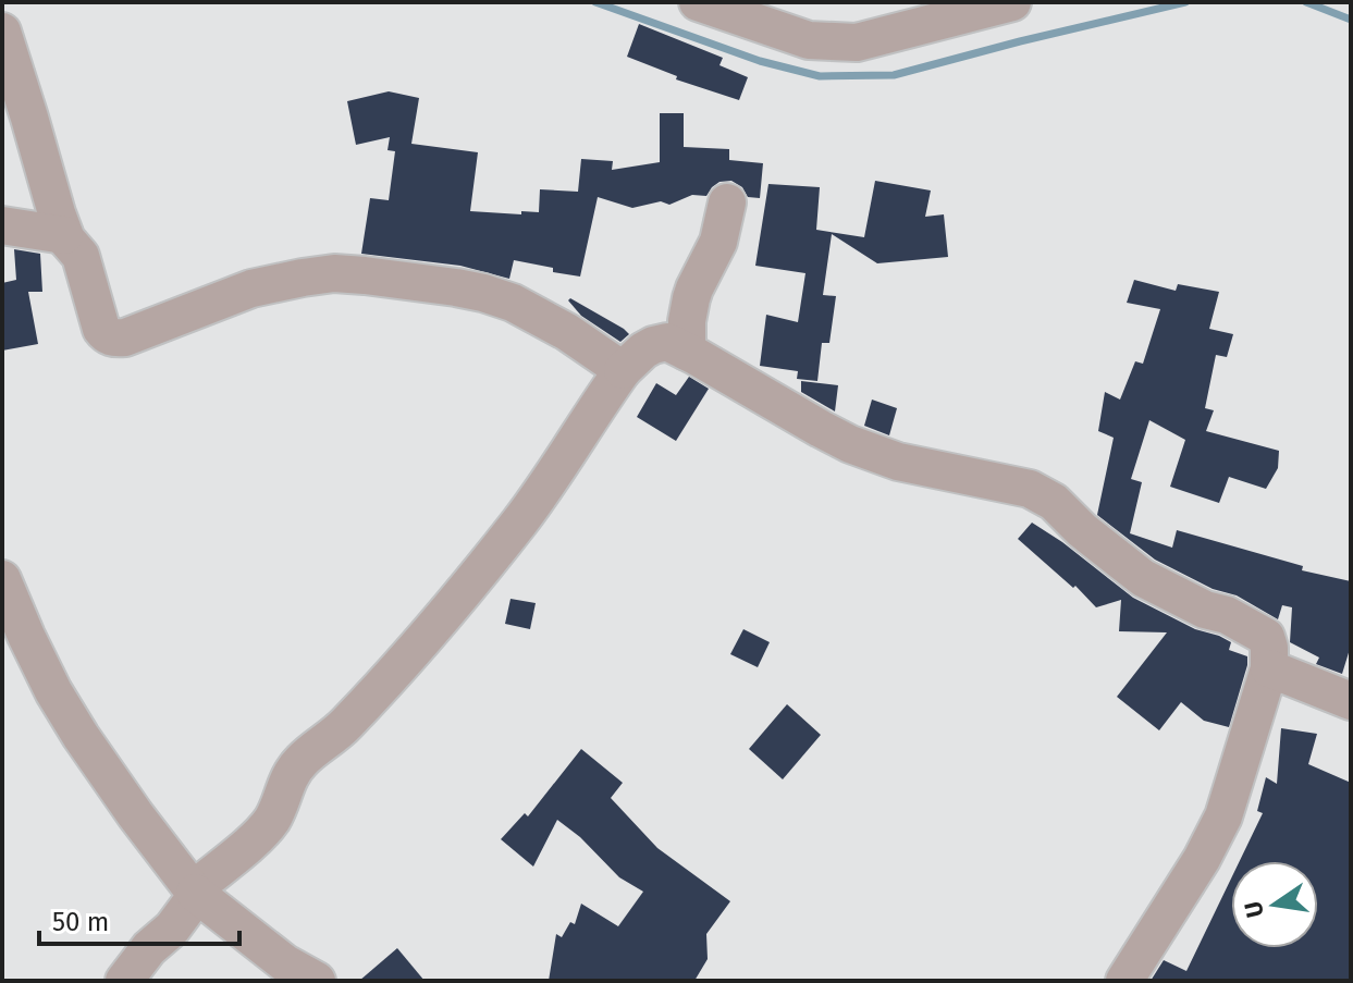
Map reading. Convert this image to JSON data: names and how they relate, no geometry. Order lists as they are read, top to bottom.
{
  "scale_bar": "50 m",
  "north": "left"
}
